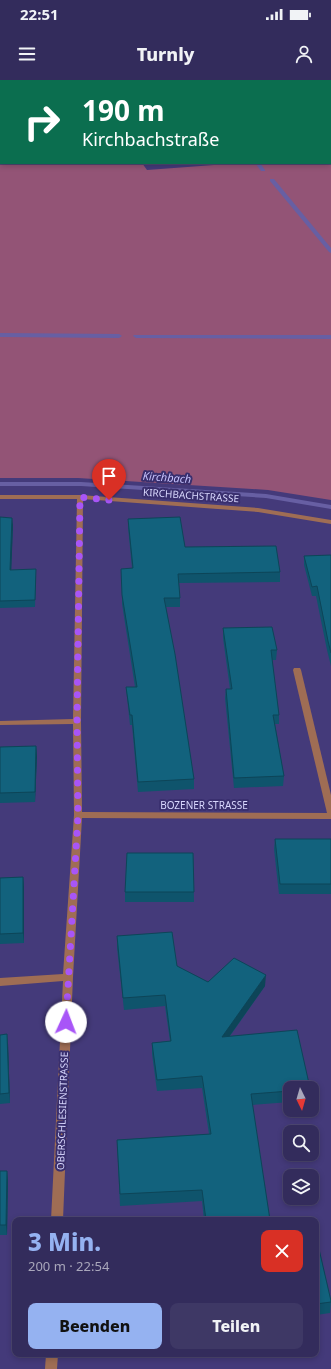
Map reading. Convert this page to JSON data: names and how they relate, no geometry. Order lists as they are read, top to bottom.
{
  "streets": {
    "street": ["KIRCHBACHSTRASSE", "BOZENER STRASSE", "OBERSCHLESIENSTRASSE"]
  },
  "crossings": [
    ["KIRCHBACHSTRASSE", "OBERSCHLESIENSTRASSE"],
    ["BOZENER STRASSE", "OBERSCHLESIENSTRASSE"]
  ],
  "water": ["Kirchbach"],
  "north": "bottom",
  "page": {
    "status": "22:51",
    "header": "Turnly",
    "turn": ["190 m", "Kirchbachstraße"],
    "heading": ["3 Min.", "200 m · 22:54"],
    "buttons": ["Beenden", "Teilen"]
  }
}
